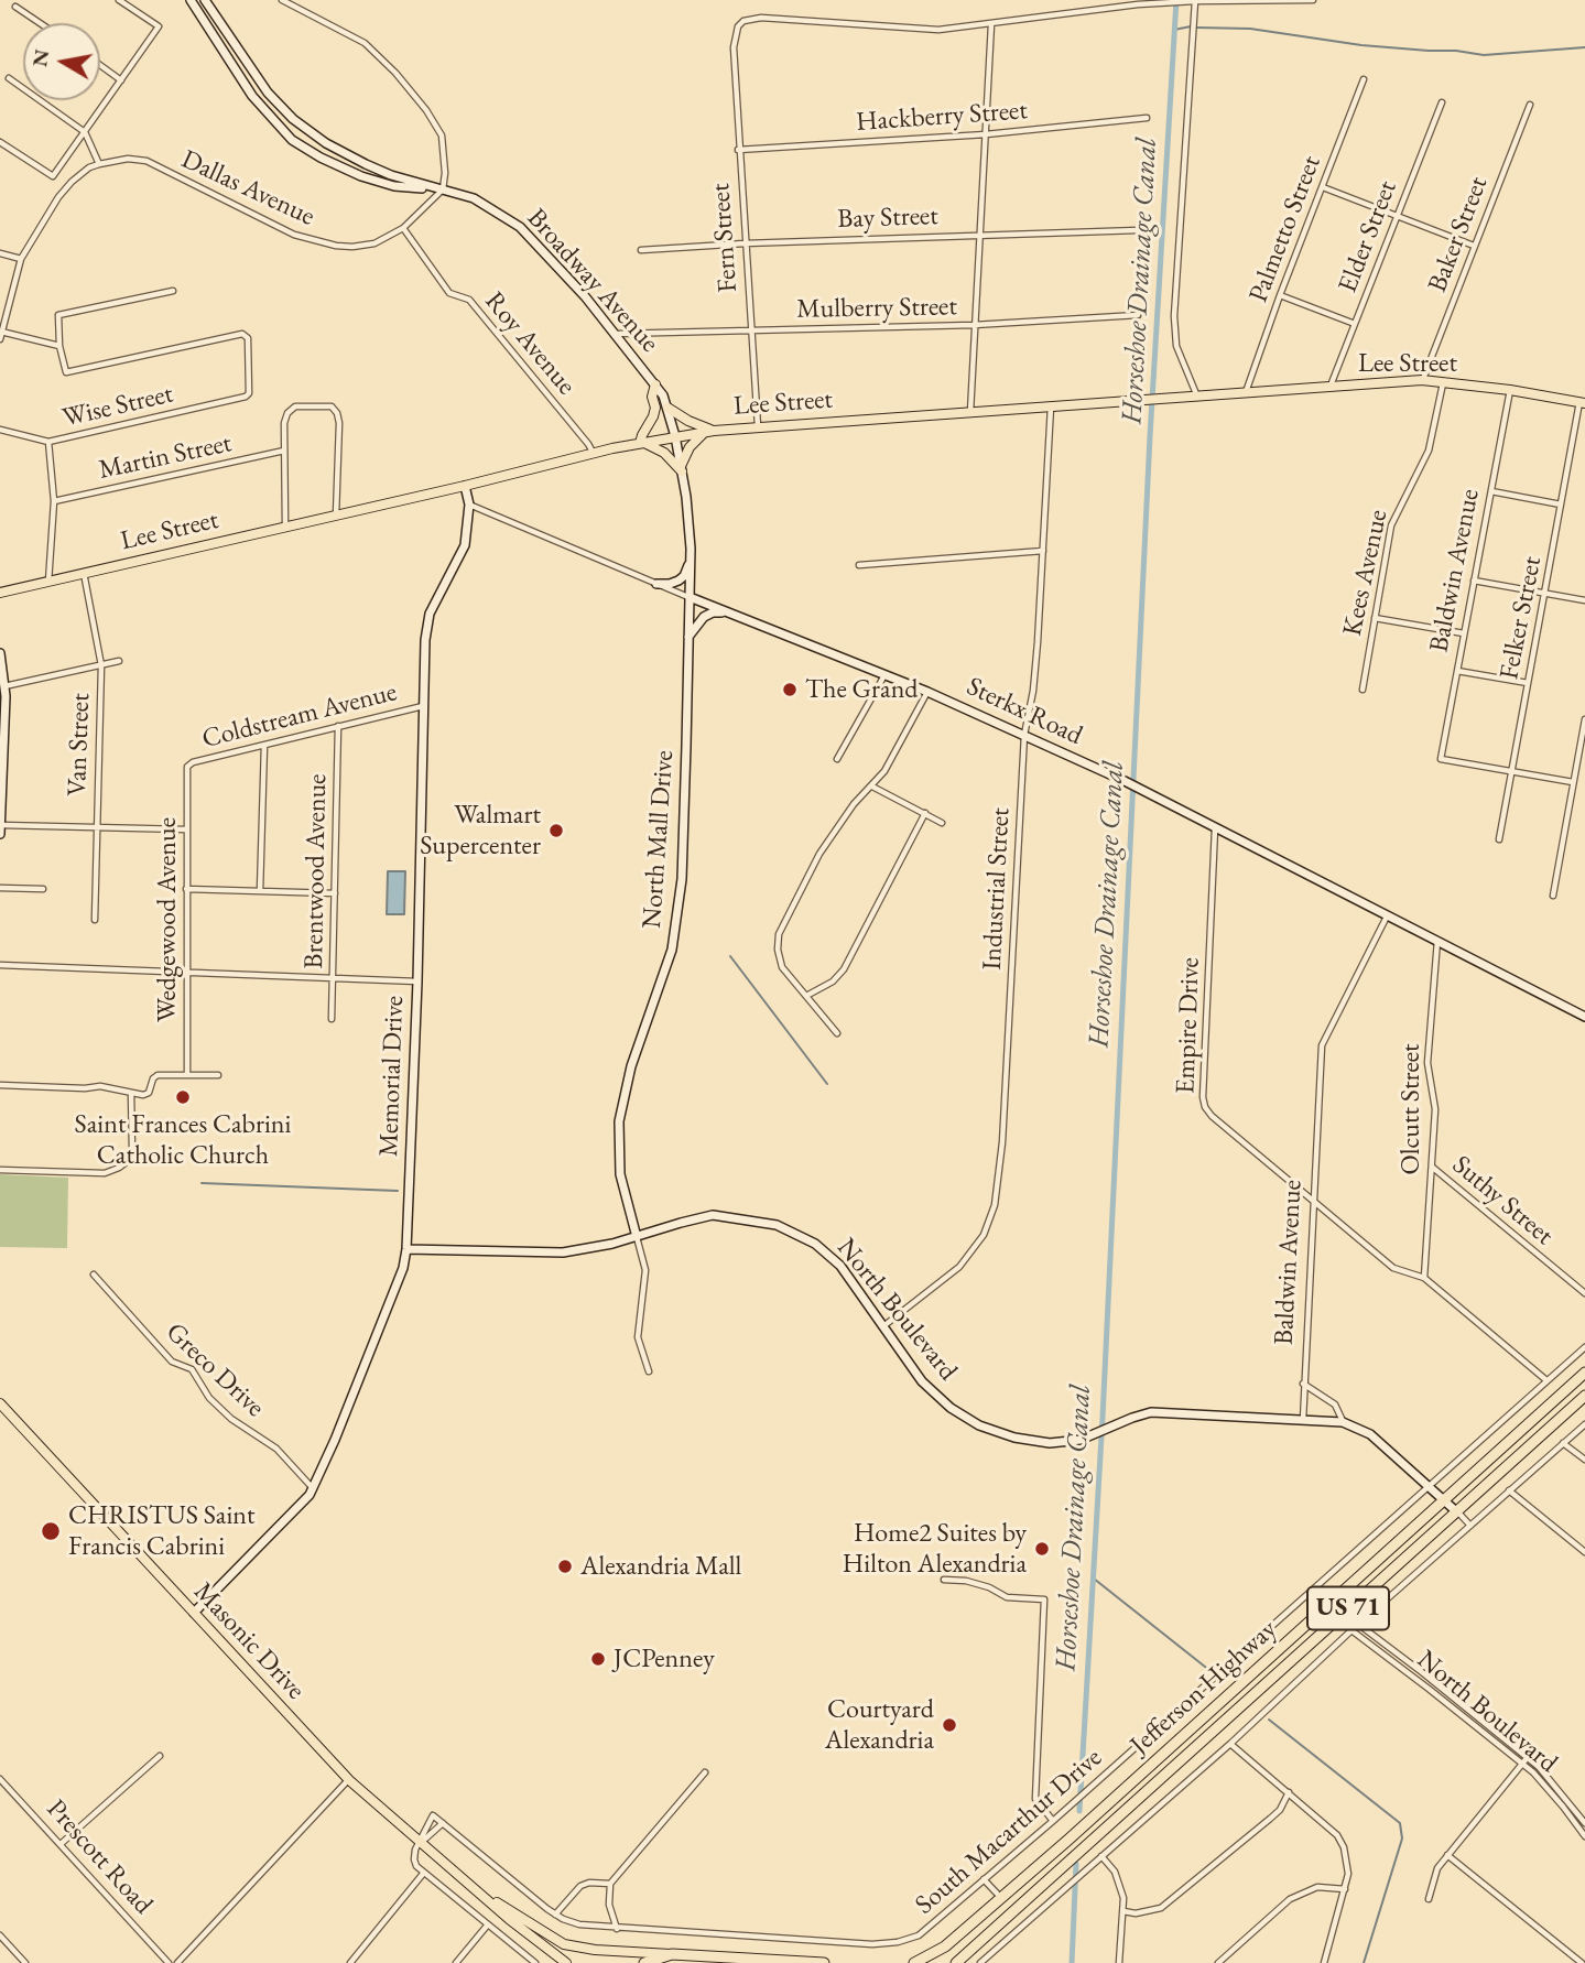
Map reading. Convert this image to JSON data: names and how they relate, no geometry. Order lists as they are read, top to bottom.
{
  "streets": {
    "highway": ["US 71", "Jefferson Highway"],
    "main road": ["Lee Street", "Masonic Drive"],
    "street": [
      "Hackberry Street",
      "Dallas Avenue",
      "Bay Street",
      "Palmetto Street",
      "Baker Street",
      "Elder Street",
      "Fern Street",
      "Broadway Avenue",
      "Mulberry Street",
      "Roy Avenue",
      "Wise Street",
      "Martin Street",
      "Baldwin Avenue",
      "Kees Avenue",
      "Felker Street",
      "Sterkx Road",
      "Coldstream Avenue",
      "Van Street",
      "North Mall Drive",
      "Brentwood Avenue",
      "Industrial Street",
      "Wedgewood Avenue",
      "Empire Drive",
      "Memorial Drive",
      "Olcutt Street",
      "Suthy Street",
      "North Boulevard",
      "Greco Drive",
      "South Macarthur Drive",
      "Prescott Road"
    ]
  },
  "crossings": [
    ["Hackberry Street", "Fern Street"],
    ["Dallas Avenue", "Broadway Avenue"],
    ["Dallas Avenue", "Roy Avenue"],
    ["Bay Street", "Fern Street"],
    ["Palmetto Street", "Lee Street"],
    ["Baker Street", "Lee Street"],
    ["Elder Street", "Lee Street"],
    ["Fern Street", "Mulberry Street"],
    ["Fern Street", "Lee Street"],
    ["Broadway Avenue", "Mulberry Street"],
    ["Broadway Avenue", "Lee Street"],
    ["Broadway Avenue", "North Mall Drive"],
    ["Roy Avenue", "Lee Street"],
    ["Lee Street", "Baldwin Avenue"],
    ["Lee Street", "Kees Avenue"],
    ["Lee Street", "Felker Street"],
    ["Lee Street", "Van Street"],
    ["Lee Street", "North Mall Drive"],
    ["Lee Street", "Industrial Street"],
    ["Lee Street", "Memorial Drive"],
    ["Baldwin Avenue", "Felker Street"],
    ["Baldwin Avenue", "Sterkx Road"],
    ["Baldwin Avenue", "Empire Drive"],
    ["Baldwin Avenue", "North Boulevard"],
    ["Sterkx Road", "North Mall Drive"],
    ["Sterkx Road", "Industrial Street"],
    ["Sterkx Road", "Empire Drive"],
    ["Sterkx Road", "Memorial Drive"],
    ["Sterkx Road", "Olcutt Street"],
    ["Coldstream Avenue", "Brentwood Avenue"],
    ["Coldstream Avenue", "Wedgewood Avenue"],
    ["Coldstream Avenue", "Memorial Drive"],
    ["North Mall Drive", "North Boulevard"],
    ["Industrial Street", "North Boulevard"],
    ["Empire Drive", "Olcutt Street"],
    ["Empire Drive", "South Macarthur Drive"],
    ["Memorial Drive", "North Boulevard"],
    ["Memorial Drive", "Greco Drive"],
    ["Memorial Drive", "Masonic Drive"],
    ["Olcutt Street", "Suthy Street"],
    ["Masonic Drive", "South Macarthur Drive"]
  ],
  "water": ["Horseshoe Drainage Canal"],
  "places": [
    "The Grand",
    "Walmart Supercenter",
    "Saint Frances Cabrini Catholic Church",
    "CHRISTUS Saint Francis Cabrini",
    "Home2 Suites by Hilton Alexandria",
    "Alexandria Mall",
    "JCPenney",
    "Courtyard Alexandria"
  ],
  "north": "left"
}
